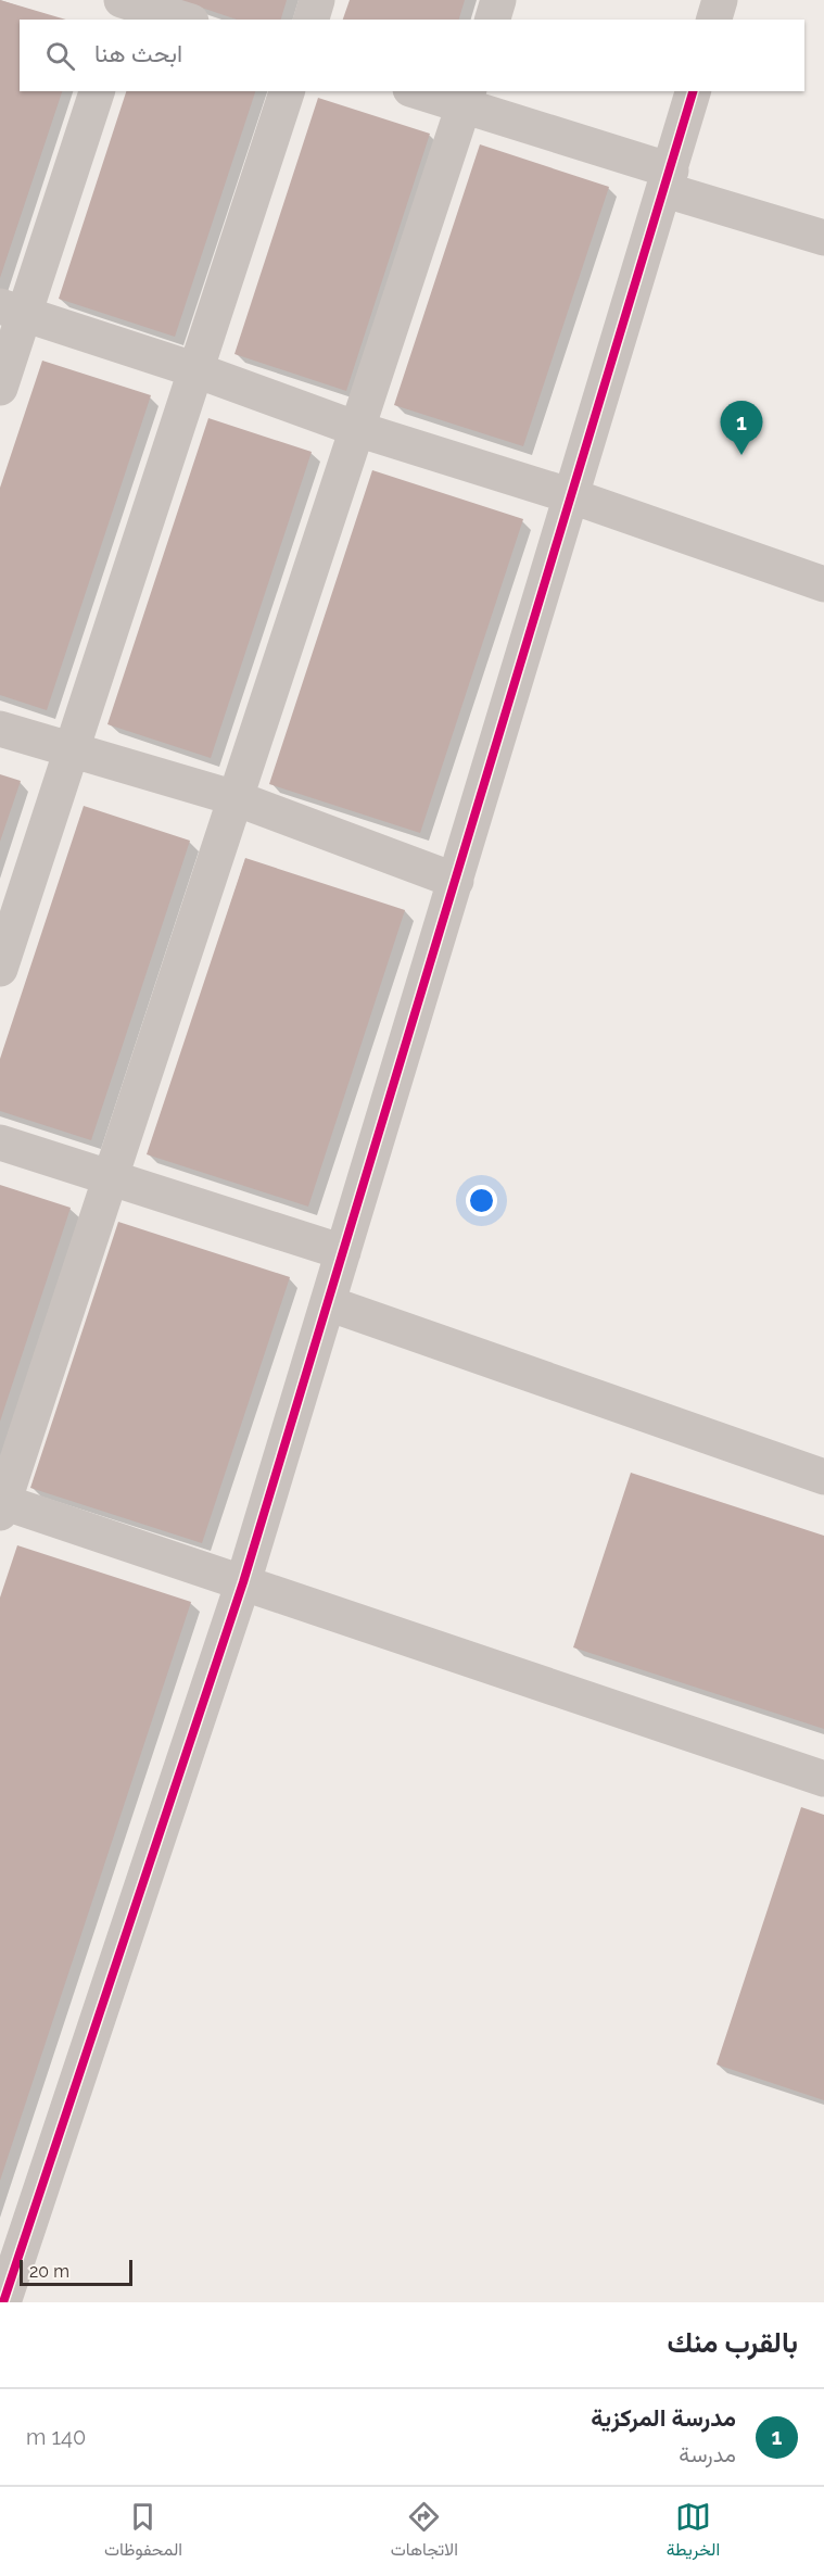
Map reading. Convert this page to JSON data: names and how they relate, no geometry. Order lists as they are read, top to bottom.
{
  "scale_bar": "20 m",
  "page": {
    "search": "ابحث هنا",
    "pins": "1",
    "scale": "20 m",
    "heading": "بالقرب منك",
    "list": [
      {
        "mark": "1",
        "name": "مدرسة المركزية",
        "note": "مدرسة",
        "value": "140 m"
      }
    ],
    "nav": ["الخريطة", "الاتجاهات", "المحفوظات"]
  }
}
